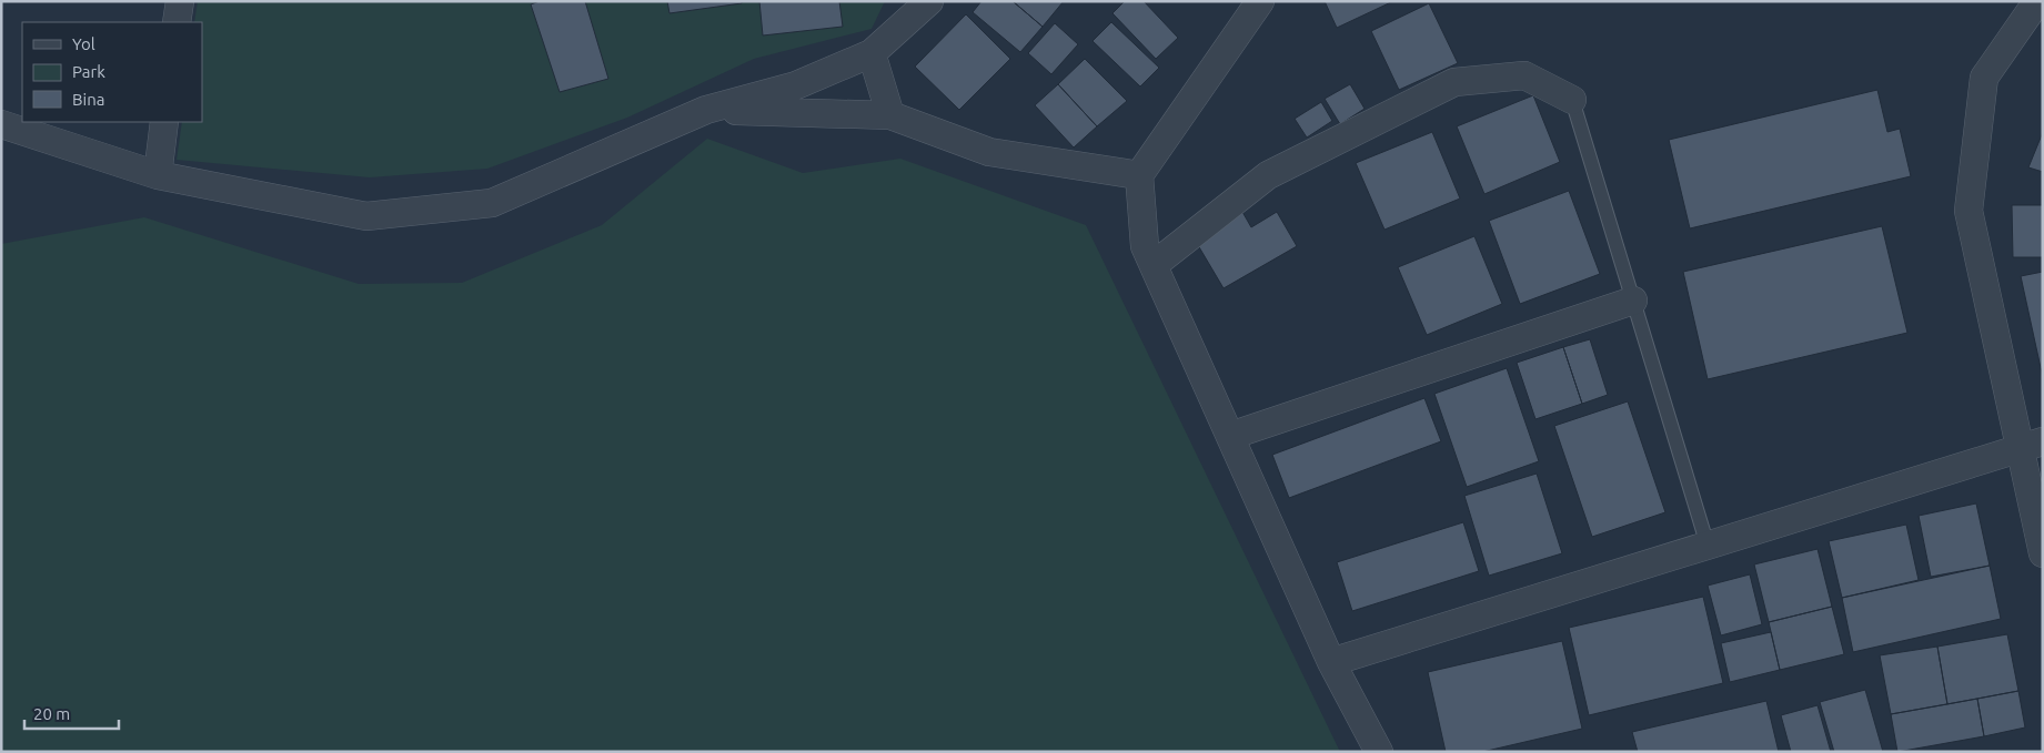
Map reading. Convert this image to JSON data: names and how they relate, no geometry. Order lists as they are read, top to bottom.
{
  "legend": ["Yol", "Park", "Bina"],
  "scale_bar": "20 m"
}
